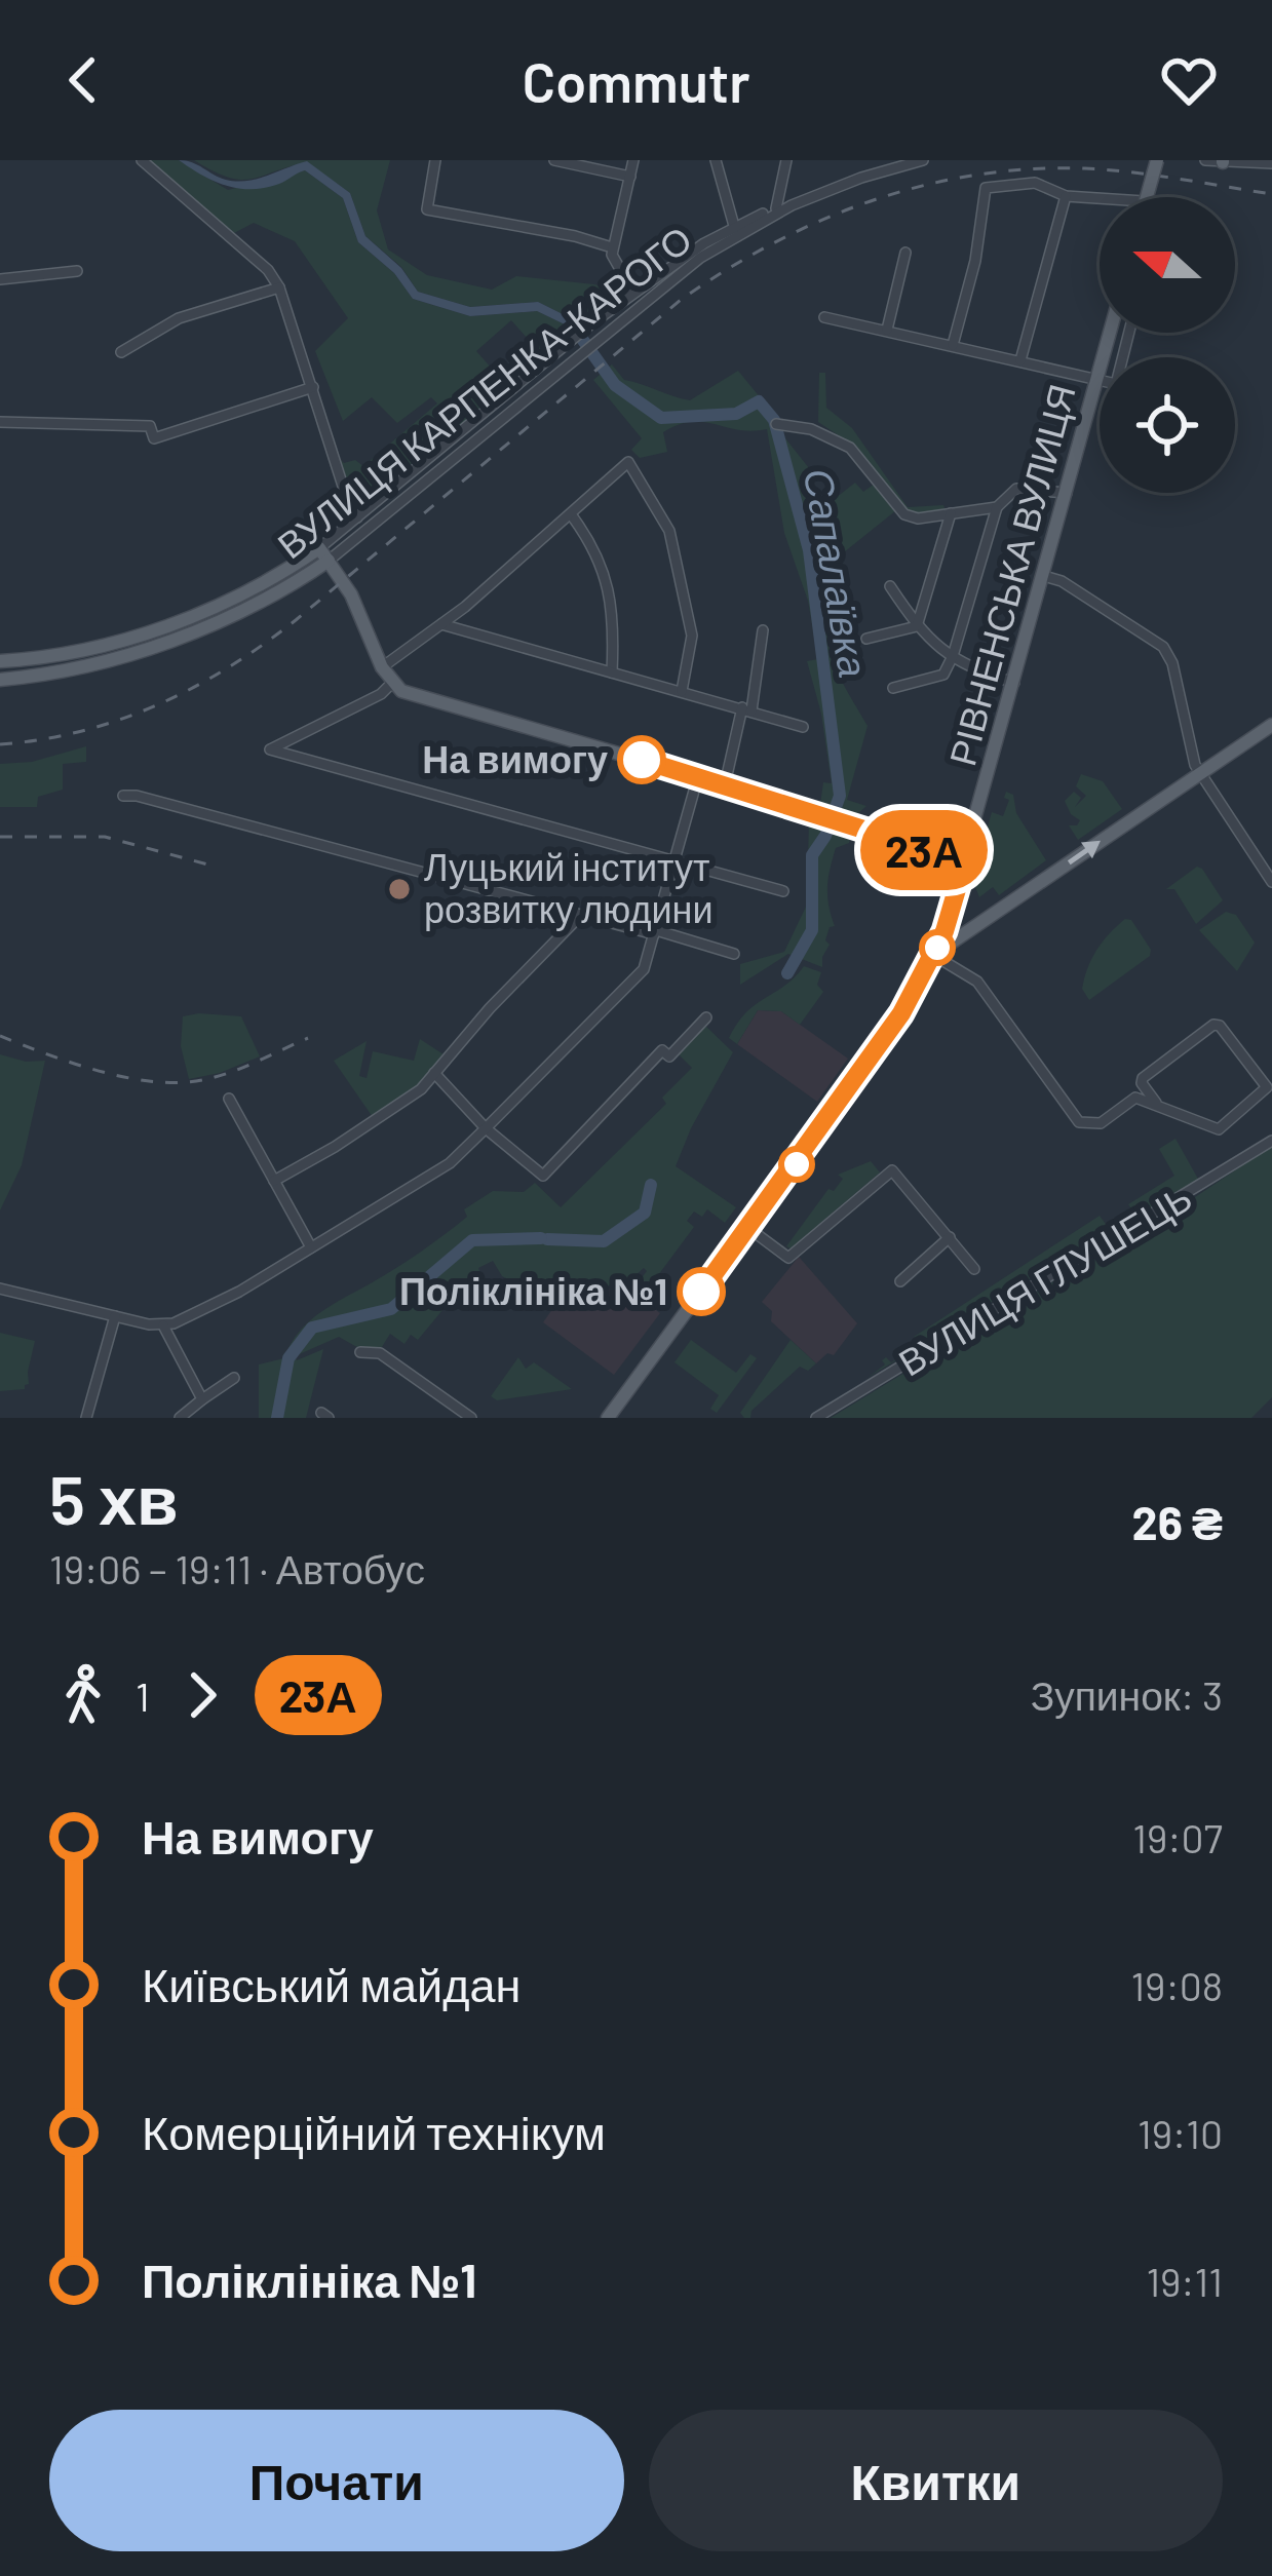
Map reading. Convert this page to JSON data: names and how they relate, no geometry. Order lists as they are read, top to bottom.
{
  "streets": {
    "main road": ["ВУЛИЦЯ КАРПЕНКА-КАРОГО", "РІВНЕНСЬКА ВУЛИЦЯ"],
    "street": ["ВУЛИЦЯ ГЛУШЕЦЬ"]
  },
  "water": ["Сапалаївка"],
  "places": ["На вимогу", "Луцький інститут розвитку людини", "Поліклініка №1"],
  "lines": ["bus line 23А"],
  "north": "left",
  "page": {
    "header": "Commutr",
    "on_map": "23А",
    "heading": ["5 хв", "19:06 – 19:11 · Автобус", "26 ₴"],
    "legs": ["1", "23А", "Зупинок: 3"],
    "list": [
      {
        "name": "На вимогу",
        "value": "19:07"
      },
      {
        "name": "Київський майдан",
        "value": "19:08"
      },
      {
        "name": "Комерційний технікум",
        "value": "19:10"
      },
      {
        "name": "Поліклініка №1",
        "value": "19:11"
      }
    ],
    "buttons": ["Почати", "Квитки"]
  }
}
